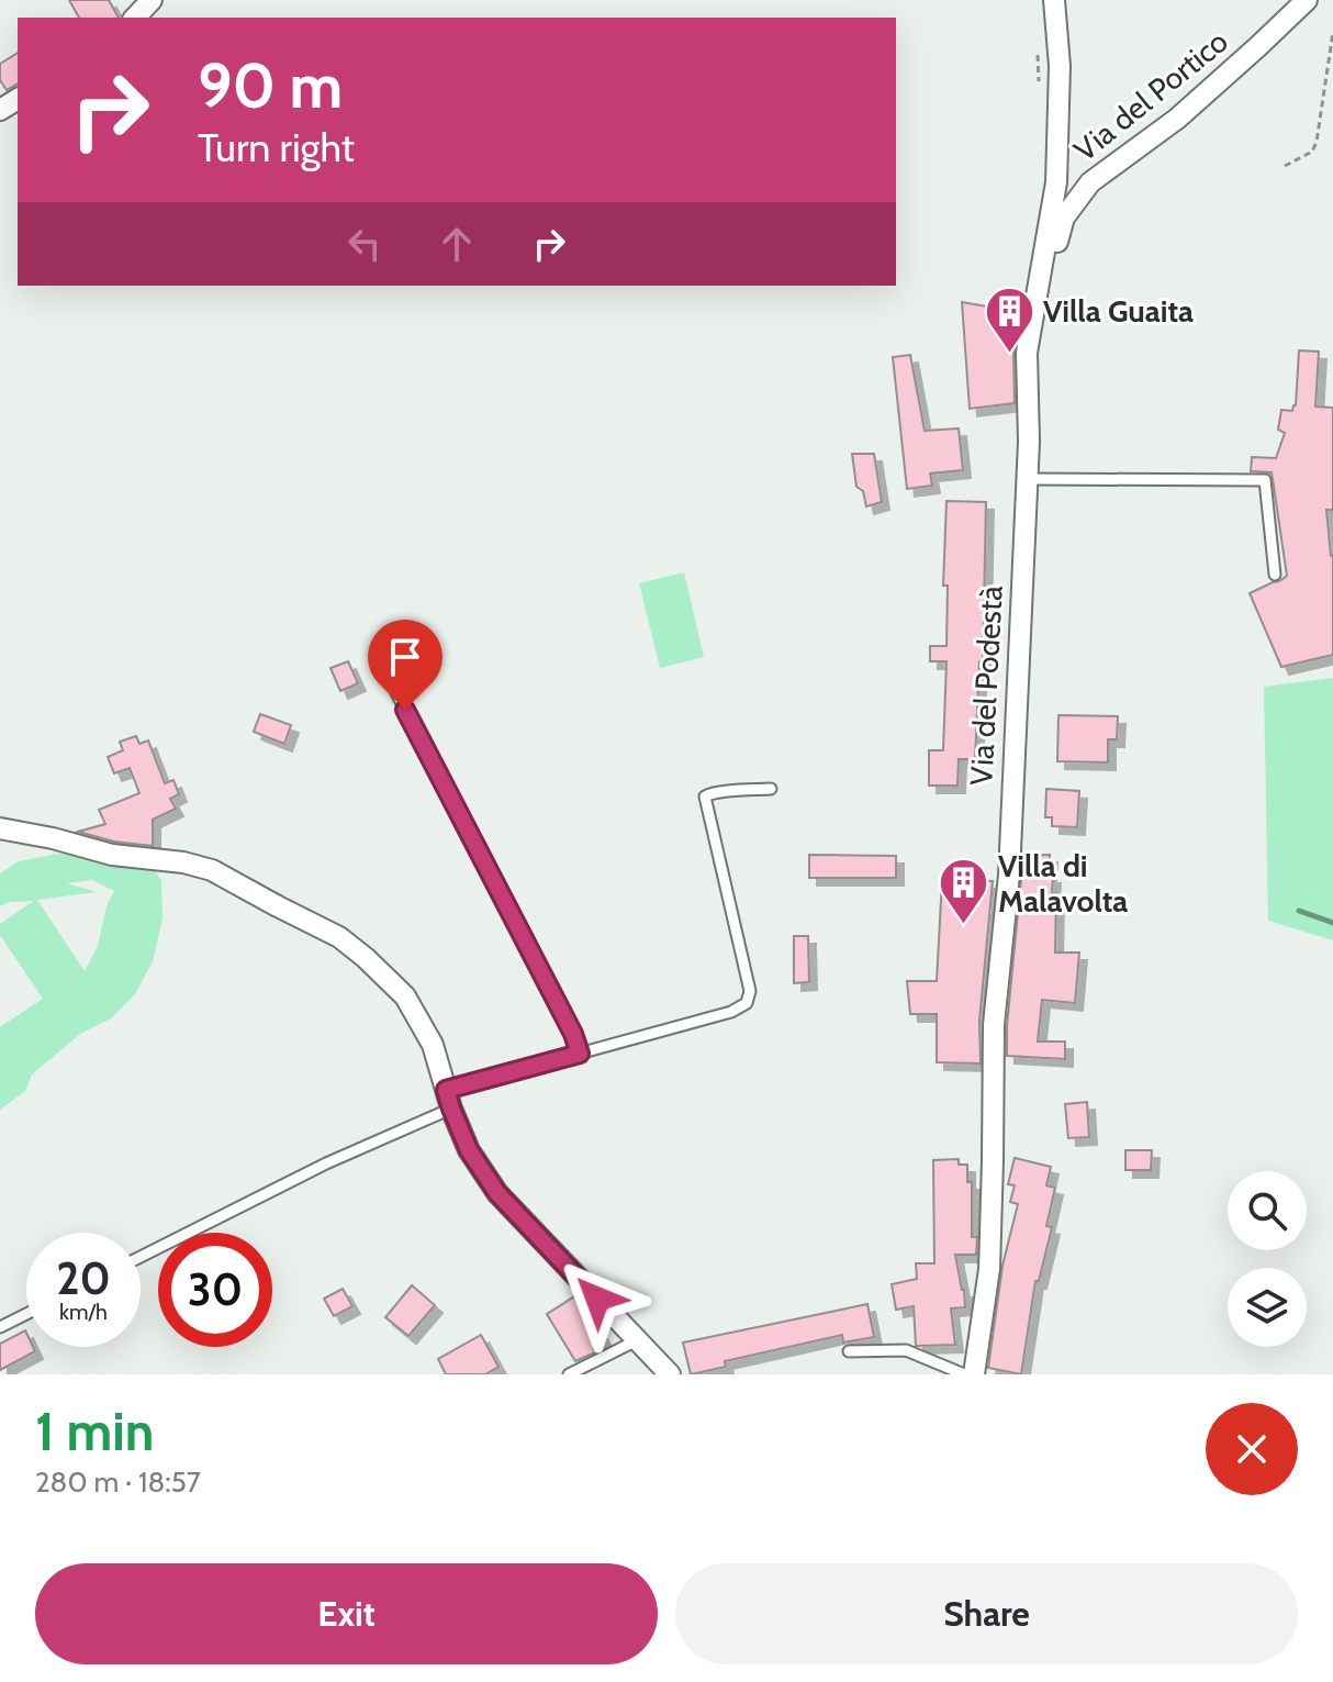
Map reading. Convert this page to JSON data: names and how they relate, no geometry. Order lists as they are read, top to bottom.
{
  "streets": {
    "street": ["Via del Portico", "Via del Podestà"]
  },
  "crossings": [
    ["Via del Portico", "Via del Podestà"]
  ],
  "places": {
    "building": ["Villa Guaita", "Villa di Malavolta"]
  },
  "page": {
    "turn": ["90 m", "Turn right"],
    "speed": "20 km/h",
    "limit": "30",
    "heading": ["1 min", "280 m · 18:57"],
    "buttons": ["Exit", "Share"]
  }
}
